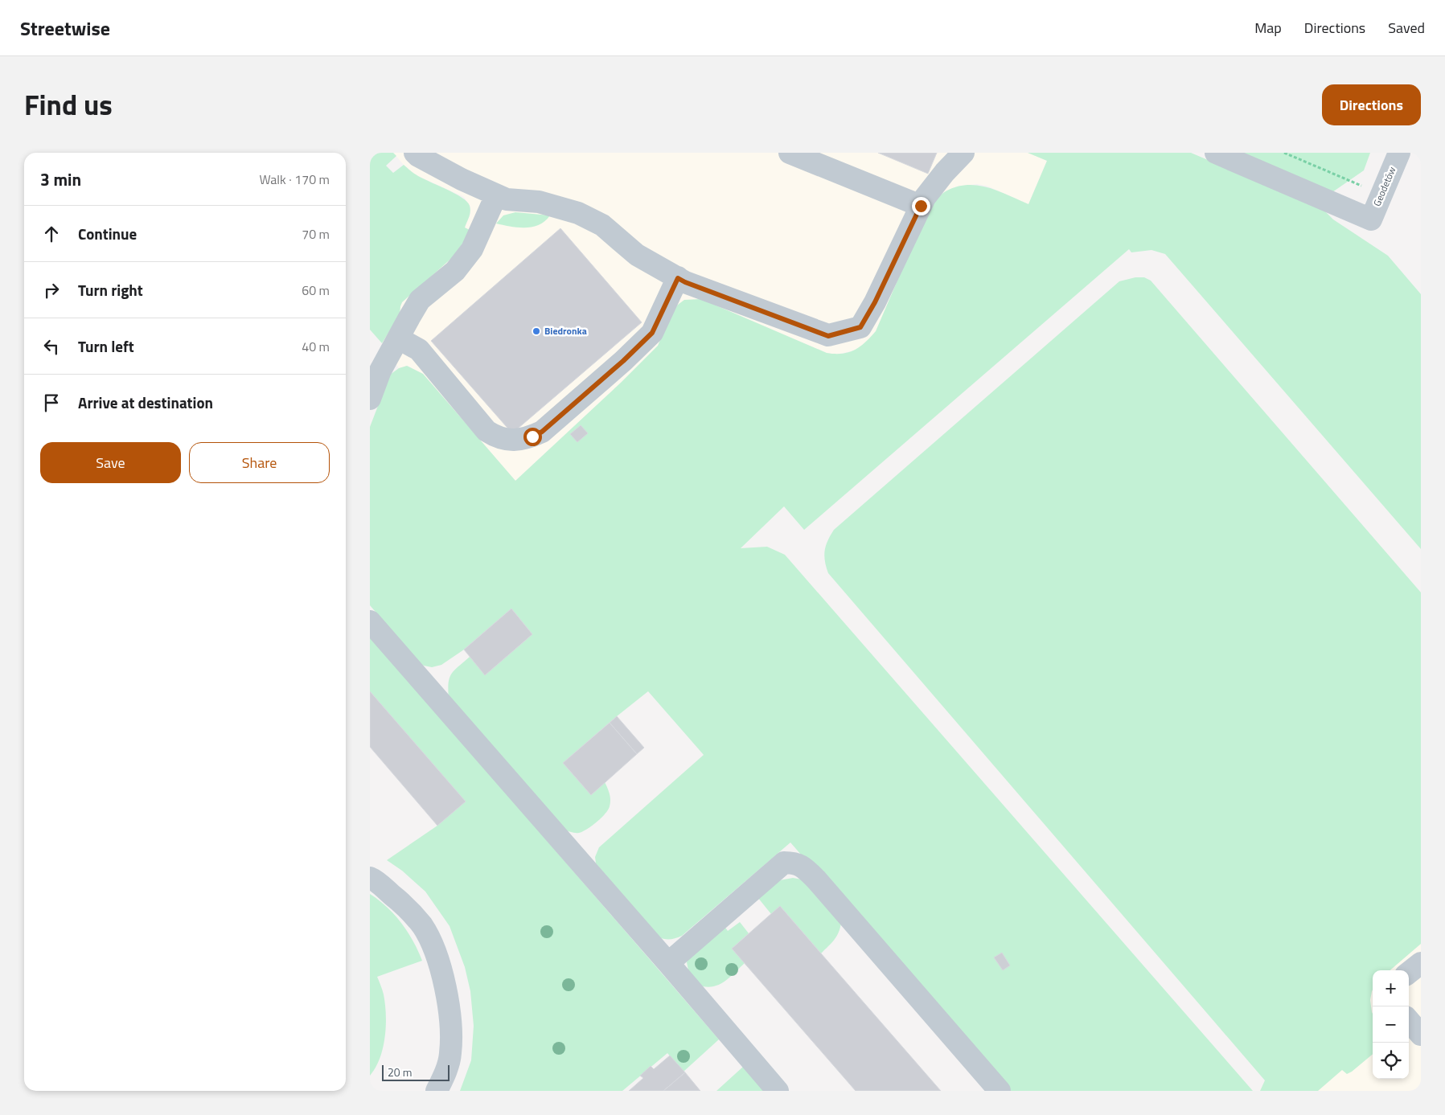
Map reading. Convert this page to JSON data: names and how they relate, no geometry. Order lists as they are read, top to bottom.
{
  "streets": {
    "street": ["Geodetów"]
  },
  "places": ["Biedronka"],
  "scale_bar": "20 m",
  "page": {
    "header": "Streetwise",
    "nav": ["Map", "Directions", "Saved"],
    "title": "Find us",
    "buttons": [
      "Directions",
      ["Save", "Share"]
    ],
    "heading": ["3 min", "Walk · 170 m"],
    "list": [
      ["Continue", "70 m"],
      ["Turn right", "60 m"],
      ["Turn left", "40 m"],
      "Arrive at destination"
    ],
    "map_buttons": ["+", "−"],
    "scale": "20 m"
  }
}
